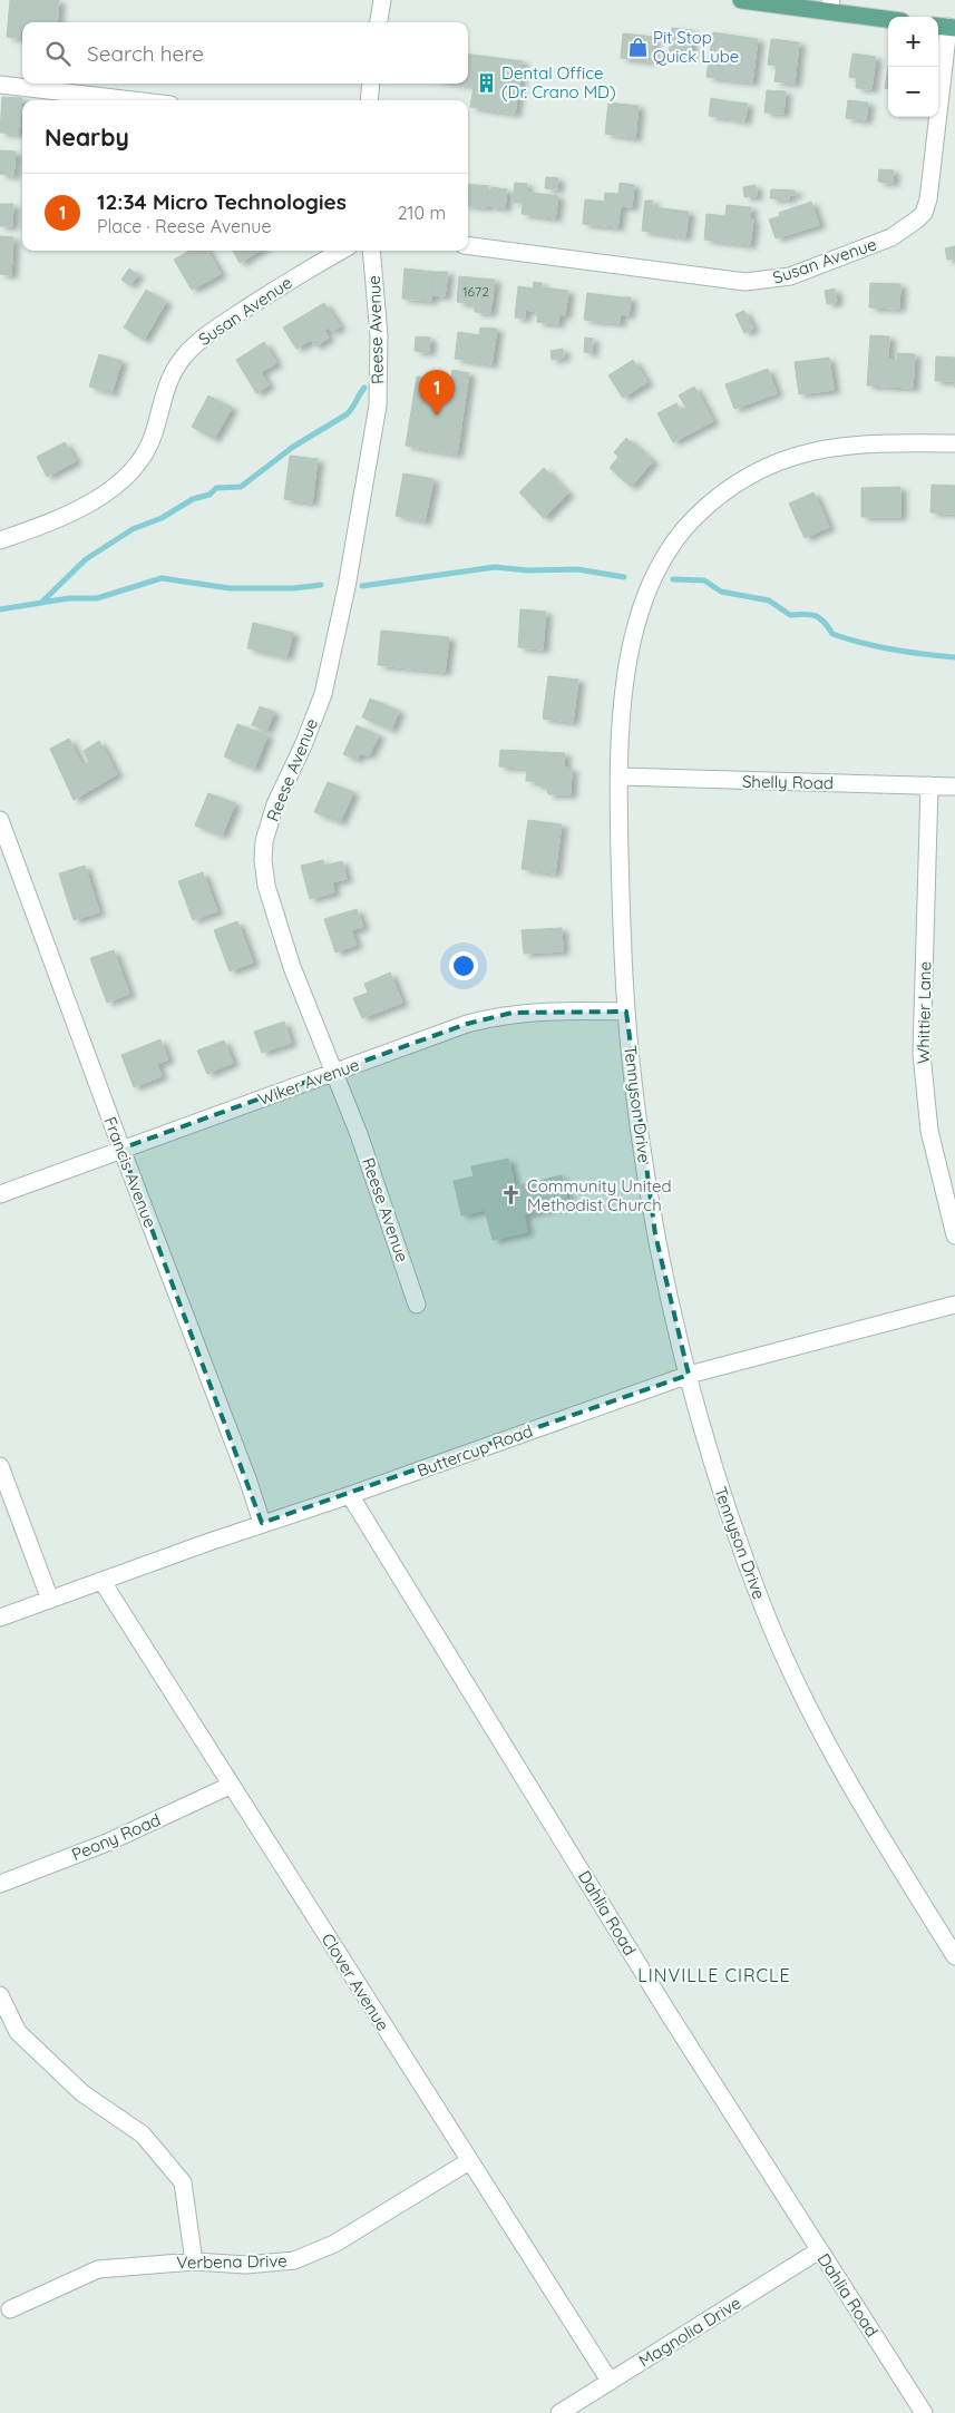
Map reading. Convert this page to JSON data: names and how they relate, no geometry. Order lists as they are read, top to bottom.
{
  "streets": {
    "street": [
      "Susan Avenue",
      "Reese Avenue",
      "Shelly Road",
      "Whittier Lane",
      "Wiker Avenue",
      "Tennyson Drive",
      "Francis Avenue",
      "Buttercup Road",
      "Peony Road",
      "Dahlia Road",
      "Clover Avenue",
      "Verbena Drive",
      "Magnolia Drive"
    ]
  },
  "crossings": [
    ["Reese Avenue", "Wiker Avenue"],
    ["Shelly Road", "Whittier Lane"],
    ["Shelly Road", "Tennyson Drive"],
    ["Wiker Avenue", "Tennyson Drive"],
    ["Wiker Avenue", "Francis Avenue"],
    ["Tennyson Drive", "Buttercup Road"],
    ["Francis Avenue", "Buttercup Road"],
    ["Buttercup Road", "Dahlia Road"],
    ["Buttercup Road", "Clover Avenue"],
    ["Peony Road", "Clover Avenue"],
    ["Dahlia Road", "Magnolia Drive"],
    ["Clover Avenue", "Verbena Drive"],
    ["Clover Avenue", "Magnolia Drive"]
  ],
  "districts": ["LINVILLE CIRCLE"],
  "places": {
    "shop": ["Pit Stop Quick Lube"],
    "building": ["Dental Office (Dr. Crano MD)"],
    "church": ["Community United Methodist Church"]
  },
  "house_numbers": ["1672"],
  "page": {
    "map_buttons": ["+", "−"],
    "search": "Search here",
    "heading": "Nearby",
    "list": [
      {
        "mark": "1",
        "name": "12:34 Micro Technologies",
        "note": "Place · Reese Avenue",
        "value": "210 m"
      }
    ],
    "pins": "1"
  }
}
